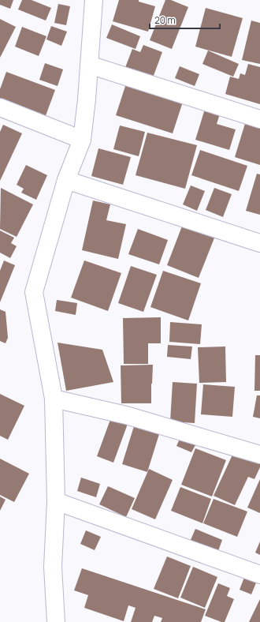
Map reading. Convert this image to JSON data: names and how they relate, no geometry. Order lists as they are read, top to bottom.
{
  "scale_bar": "20 m"
}
